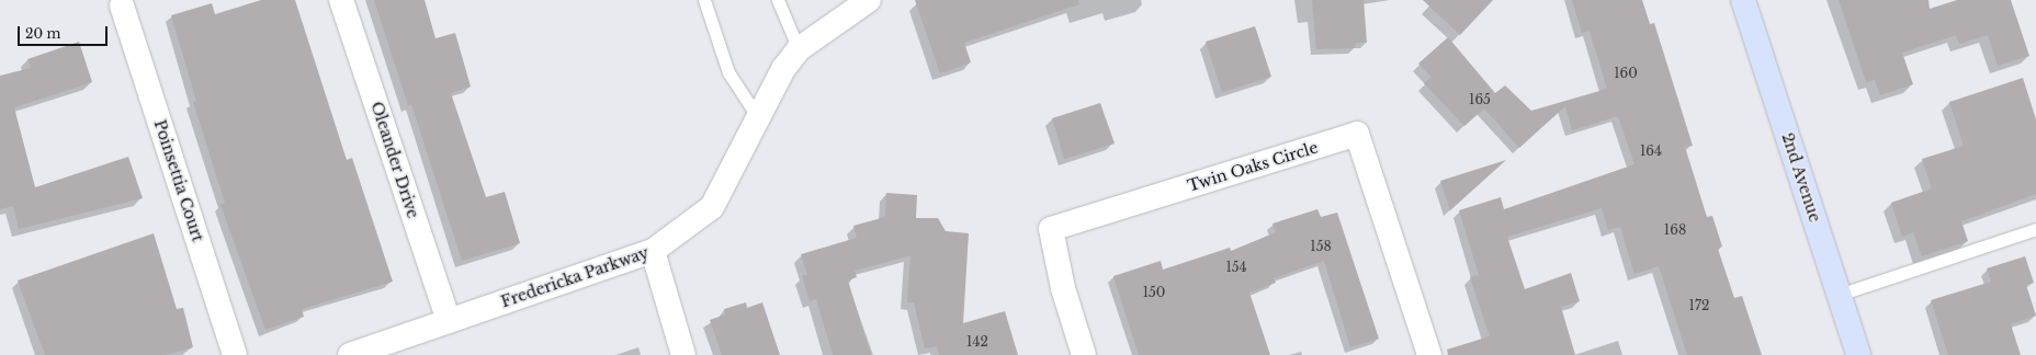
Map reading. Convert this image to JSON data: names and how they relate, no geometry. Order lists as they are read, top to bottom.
{
  "streets": {
    "street": [
      "Oleander Drive",
      "Twin Oaks Circle",
      "2nd Avenue",
      "Poinsettia Court",
      "Fredericka Parkway"
    ]
  },
  "crossings": [
    ["Oleander Drive", "Fredericka Parkway"]
  ],
  "house_numbers": [
    "160",
    "165",
    "164",
    "168",
    "158",
    "154",
    "150",
    "172",
    "142"
  ],
  "scale_bar": "20 m"
}
